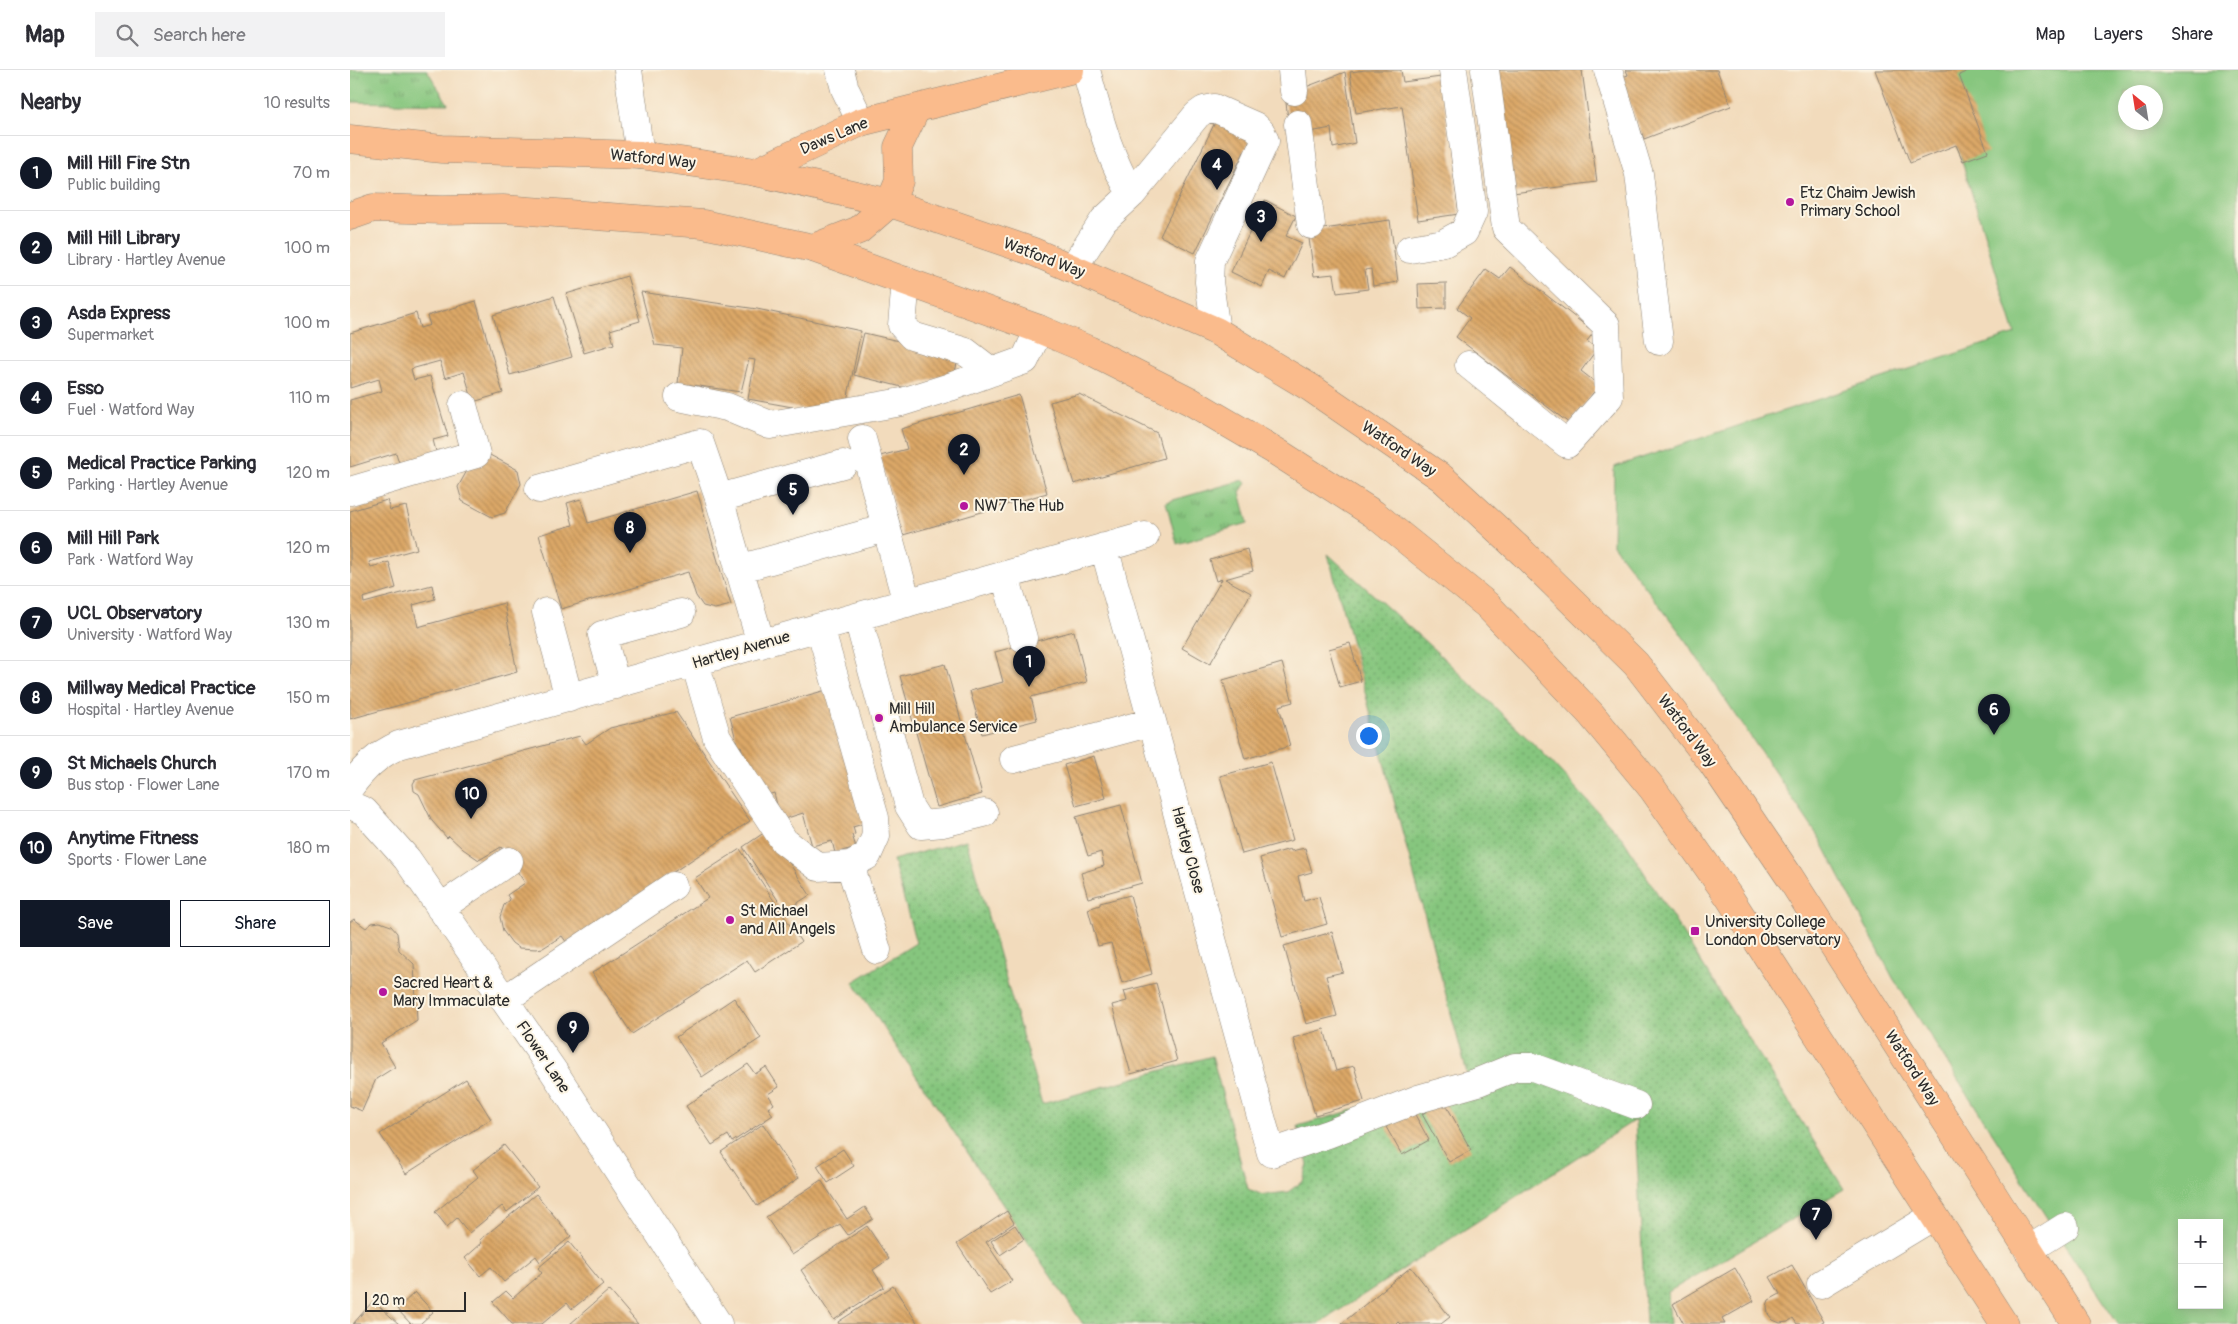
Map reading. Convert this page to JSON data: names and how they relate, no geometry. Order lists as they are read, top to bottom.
{
  "streets": {
    "main road": ["Daws Lane", "Watford Way"],
    "street": ["Hartley Avenue", "Hartley Close", "Flower Lane"]
  },
  "crossings": [
    ["Daws Lane", "Watford Way"],
    ["Hartley Avenue", "Hartley Close"]
  ],
  "places": {
    "other": [
      "Etz Chaim Jewish Primary School",
      "NW7 The Hub",
      "Mill Hill Ambulance Service",
      "St Michael and All Angels",
      "Sacred Heart & Mary Immaculate"
    ],
    "transit": ["University College London Observatory"]
  },
  "scale_bar": "20 m",
  "north": "top left",
  "page": {
    "header": "Map",
    "search": "Search here",
    "nav": ["Map", "Layers", "Share"],
    "heading": ["Nearby", "10 results"],
    "list": [
      {
        "mark": "1",
        "name": "Mill Hill Fire Stn",
        "note": "Public building",
        "value": "70 m"
      },
      {
        "mark": "2",
        "name": "Mill Hill Library",
        "note": "Library · Hartley Avenue",
        "value": "100 m"
      },
      {
        "mark": "3",
        "name": "Asda Express",
        "note": "Supermarket",
        "value": "100 m"
      },
      {
        "mark": "4",
        "name": "Esso",
        "note": "Fuel · Watford Way",
        "value": "110 m"
      },
      {
        "mark": "5",
        "name": "Medical Practice Parking",
        "note": "Parking · Hartley Avenue",
        "value": "120 m"
      },
      {
        "mark": "6",
        "name": "Mill Hill Park",
        "note": "Park · Watford Way",
        "value": "120 m"
      },
      {
        "mark": "7",
        "name": "UCL Observatory",
        "note": "University · Watford Way",
        "value": "130 m"
      },
      {
        "mark": "8",
        "name": "Millway Medical Practice",
        "note": "Hospital · Hartley Avenue",
        "value": "150 m"
      },
      {
        "mark": "9",
        "name": "St Michaels Church",
        "note": "Bus stop · Flower Lane",
        "value": "170 m"
      },
      {
        "mark": "10",
        "name": "Anytime Fitness",
        "note": "Sports · Flower Lane",
        "value": "180 m"
      }
    ],
    "pins": [
      "4",
      "3",
      "2",
      "5",
      "8",
      "1",
      "6",
      "10",
      "9",
      "7"
    ],
    "buttons": ["Save", "Share"],
    "map_buttons": ["+", "−"],
    "scale": "20 m"
  }
}
